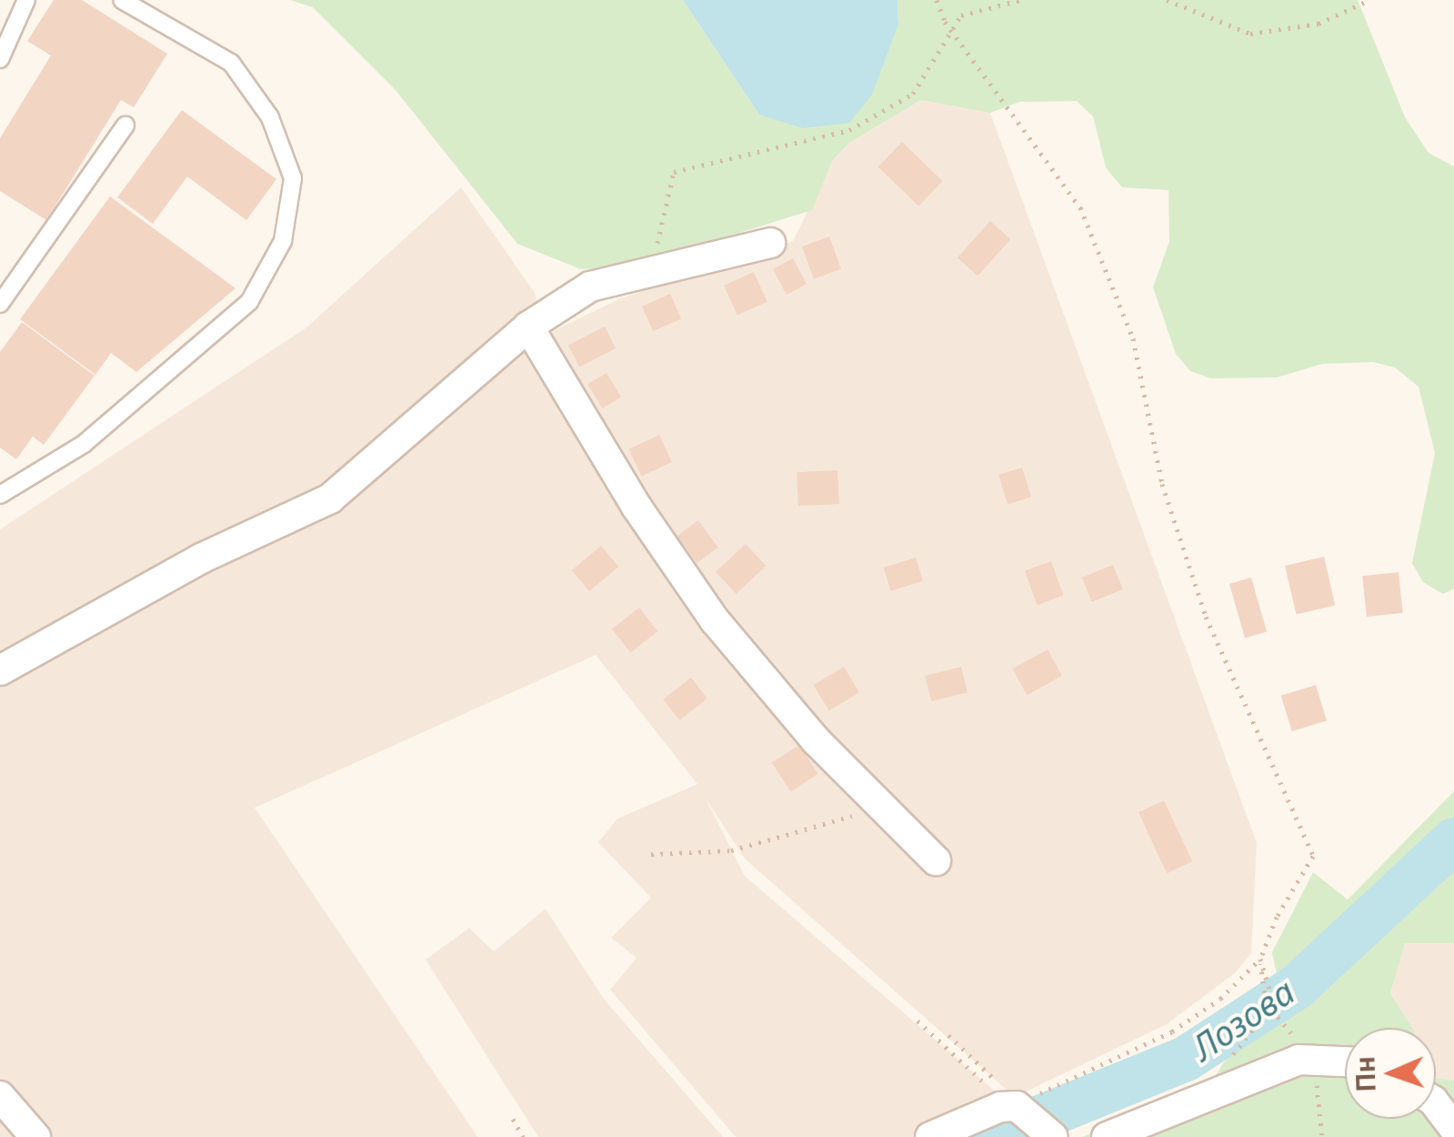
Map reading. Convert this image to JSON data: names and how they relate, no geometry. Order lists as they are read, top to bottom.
{
  "water": ["Лозова"],
  "north": "left"
}
